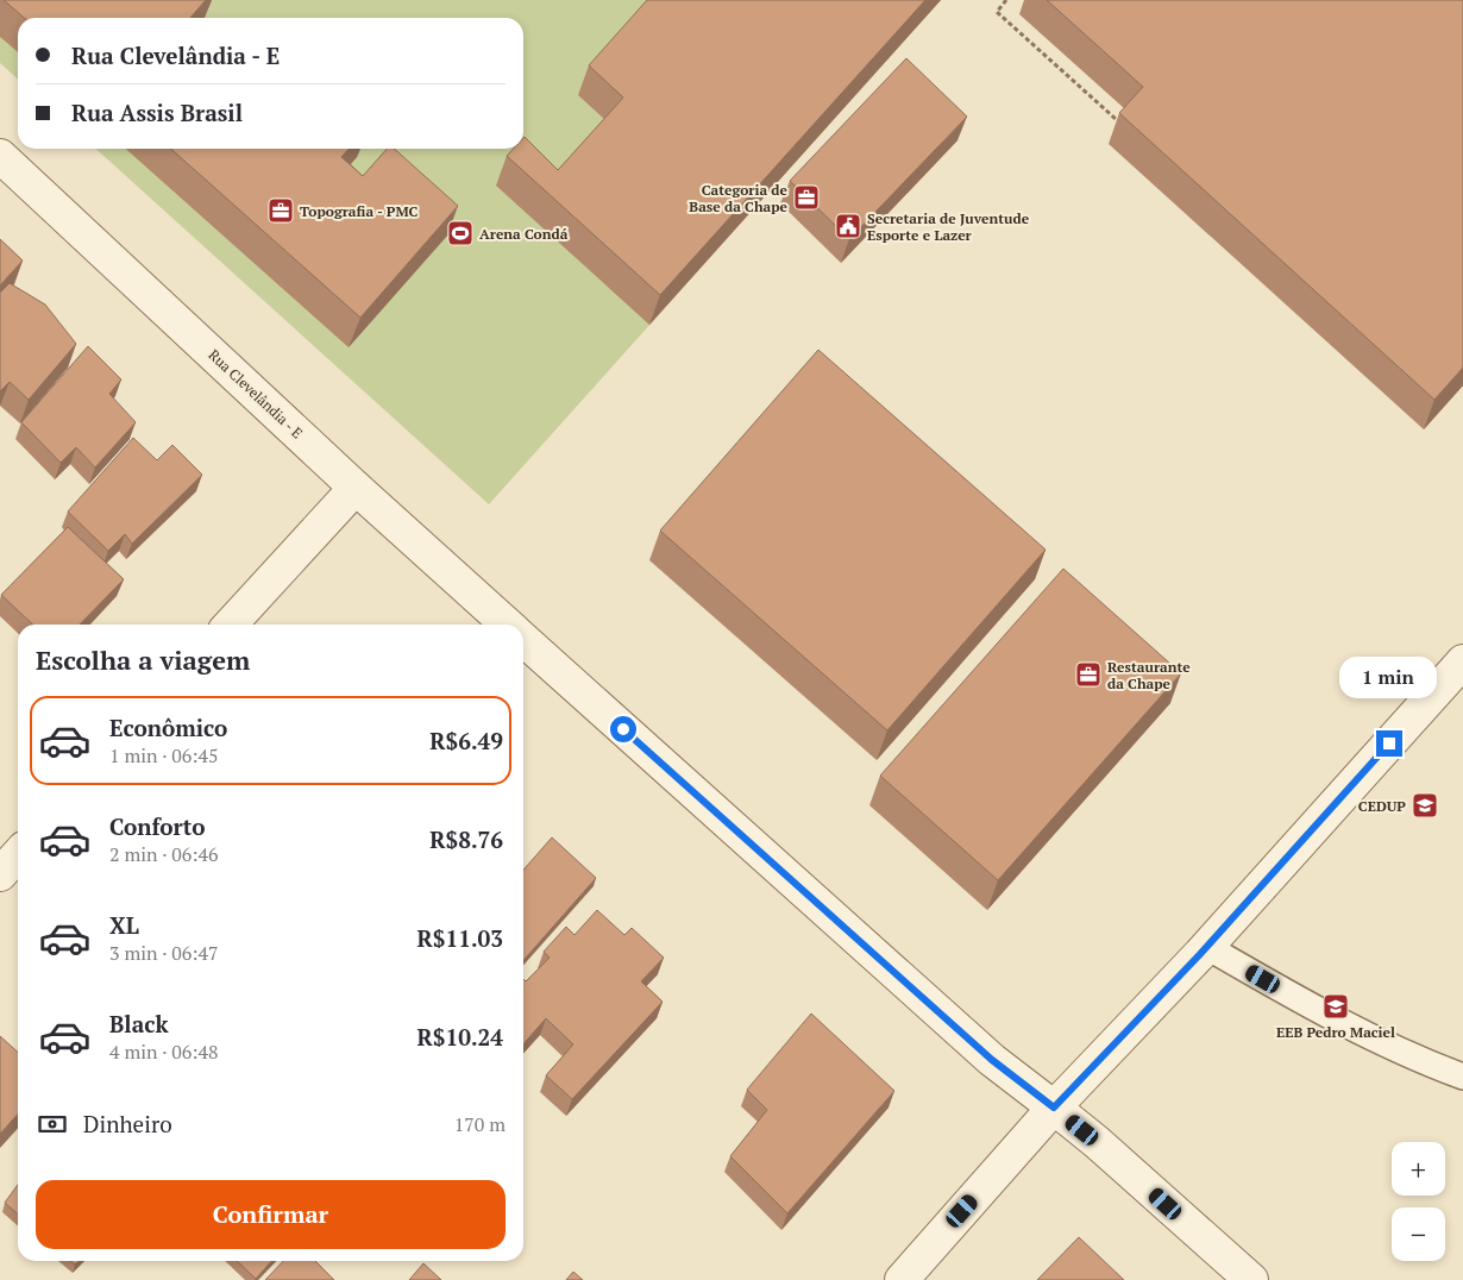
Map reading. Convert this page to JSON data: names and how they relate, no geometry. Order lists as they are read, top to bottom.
{
  "streets": {
    "street": ["Rua Clevelândia - E"]
  },
  "places": {
    "office": ["Categoria de Base da Chape", "Topografia - PMC", "Restaurante da Chape"],
    "public building": ["Secretaria de Juventude Esporte e Lazer"],
    "sports": ["Arena Condá"],
    "school or university": ["CEDUP", "EEB Pedro Maciel"]
  },
  "page": {
    "banner": ["Rua Clevelândia - E", "Rua Assis Brasil"],
    "heading": "Escolha a viagem",
    "bubble": "1 min",
    "list": [
      {
        "name": "Econômico",
        "note": "1 min · 06:45",
        "value": "R$6.49"
      },
      {
        "name": "Conforto",
        "note": "2 min · 06:46",
        "value": "R$8.76"
      },
      {
        "name": "XL",
        "note": "3 min · 06:47",
        "value": "R$11.03"
      },
      {
        "name": "Black",
        "note": "4 min · 06:48",
        "value": "R$10.24"
      }
    ],
    "pay": ["Dinheiro", "170 m"],
    "map_buttons": ["+", "−"],
    "buttons": "Confirmar"
  }
}
